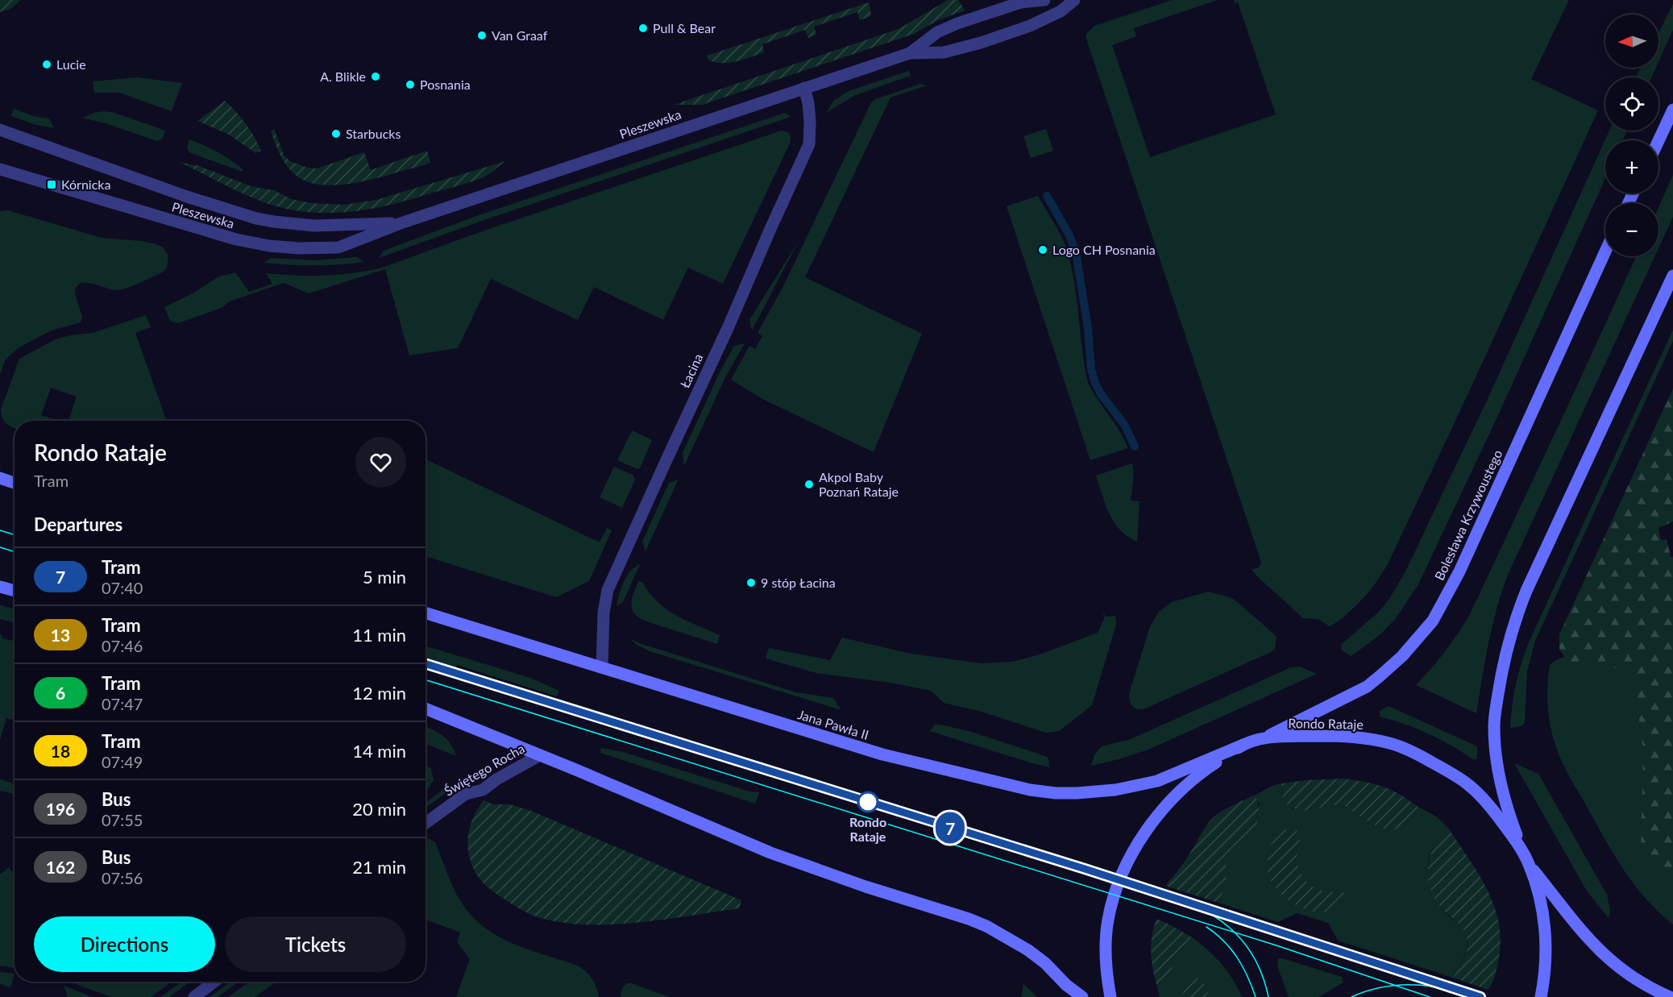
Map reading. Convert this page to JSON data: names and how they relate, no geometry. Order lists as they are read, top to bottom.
{
  "streets": {
    "main road": ["Bolesława Krzywoustego", "Rondo Rataje", "Jana Pawła II"],
    "street": ["Pleszewska", "Łacina", "Świętego Rocha"]
  },
  "crossings": [
    ["Pleszewska", "Łacina"],
    ["Łacina", "Jana Pawła II"],
    ["Bolesława Krzywoustego", "Rondo Rataje"],
    ["Rondo Rataje", "Jana Pawła II"]
  ],
  "places": {
    "other": [
      "Pull & Bear",
      "Van Graaf",
      "Lucie",
      "A. Blikle",
      "Posnania",
      "Starbucks",
      "Logo CH Posnania",
      "Akpol Baby Poznań Rataje",
      "9 stóp Łacina",
      "Rondo Rataje"
    ],
    "transit": ["Kórnicka"]
  },
  "lines": ["tram line 7"],
  "north": "left",
  "page": {
    "on_map": "7",
    "map_buttons": ["+", "−"],
    "heading": [
      ["Rondo Rataje", "Tram"],
      "Departures"
    ],
    "list": [
      {
        "mark": "7",
        "name": "Tram",
        "note": "07:40",
        "value": "5 min"
      },
      {
        "mark": "13",
        "name": "Tram",
        "note": "07:46",
        "value": "11 min"
      },
      {
        "mark": "6",
        "name": "Tram",
        "note": "07:47",
        "value": "12 min"
      },
      {
        "mark": "18",
        "name": "Tram",
        "note": "07:49",
        "value": "14 min"
      },
      {
        "mark": "196",
        "name": "Bus",
        "note": "07:55",
        "value": "20 min"
      },
      {
        "mark": "162",
        "name": "Bus",
        "note": "07:56",
        "value": "21 min"
      }
    ],
    "buttons": ["Directions", "Tickets"]
  }
}
